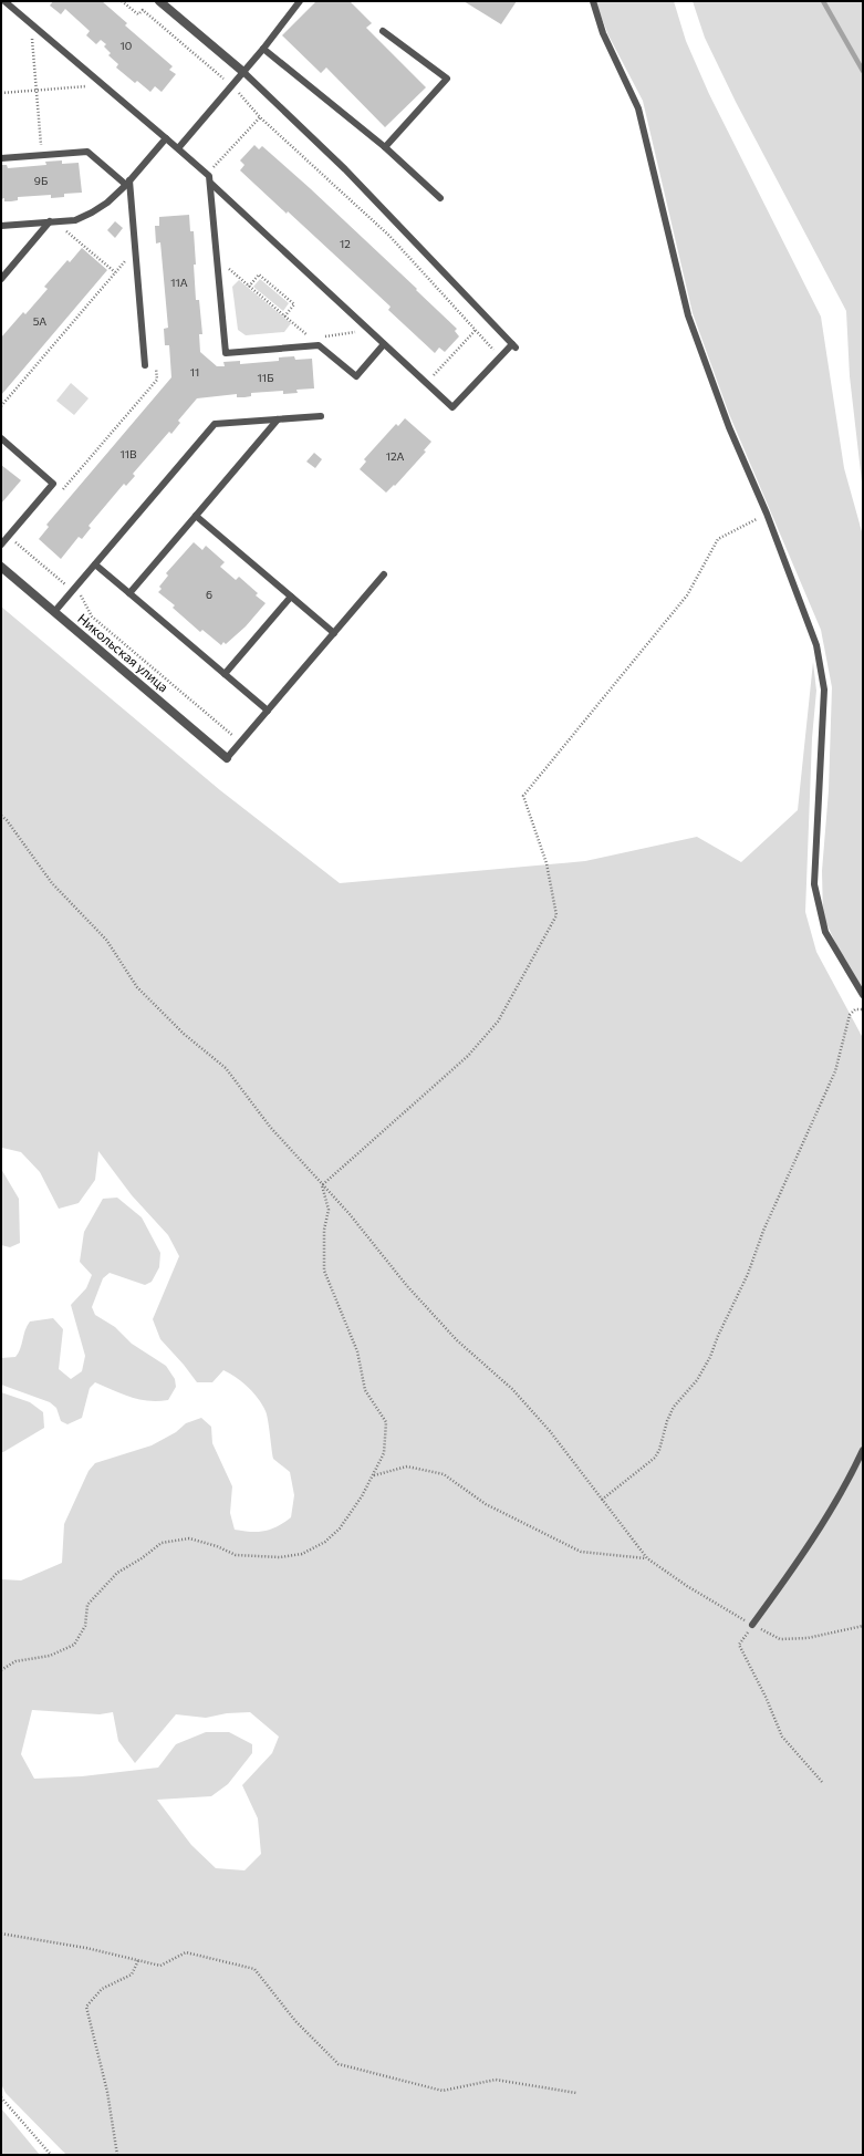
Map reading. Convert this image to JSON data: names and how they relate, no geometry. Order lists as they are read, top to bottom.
{
  "streets": {
    "street": ["Никольская улица"]
  },
  "house_numbers": [
    "10",
    "9Б",
    "12",
    "11А",
    "5А",
    "11",
    "11Б",
    "11В",
    "12А",
    "6"
  ]
}
